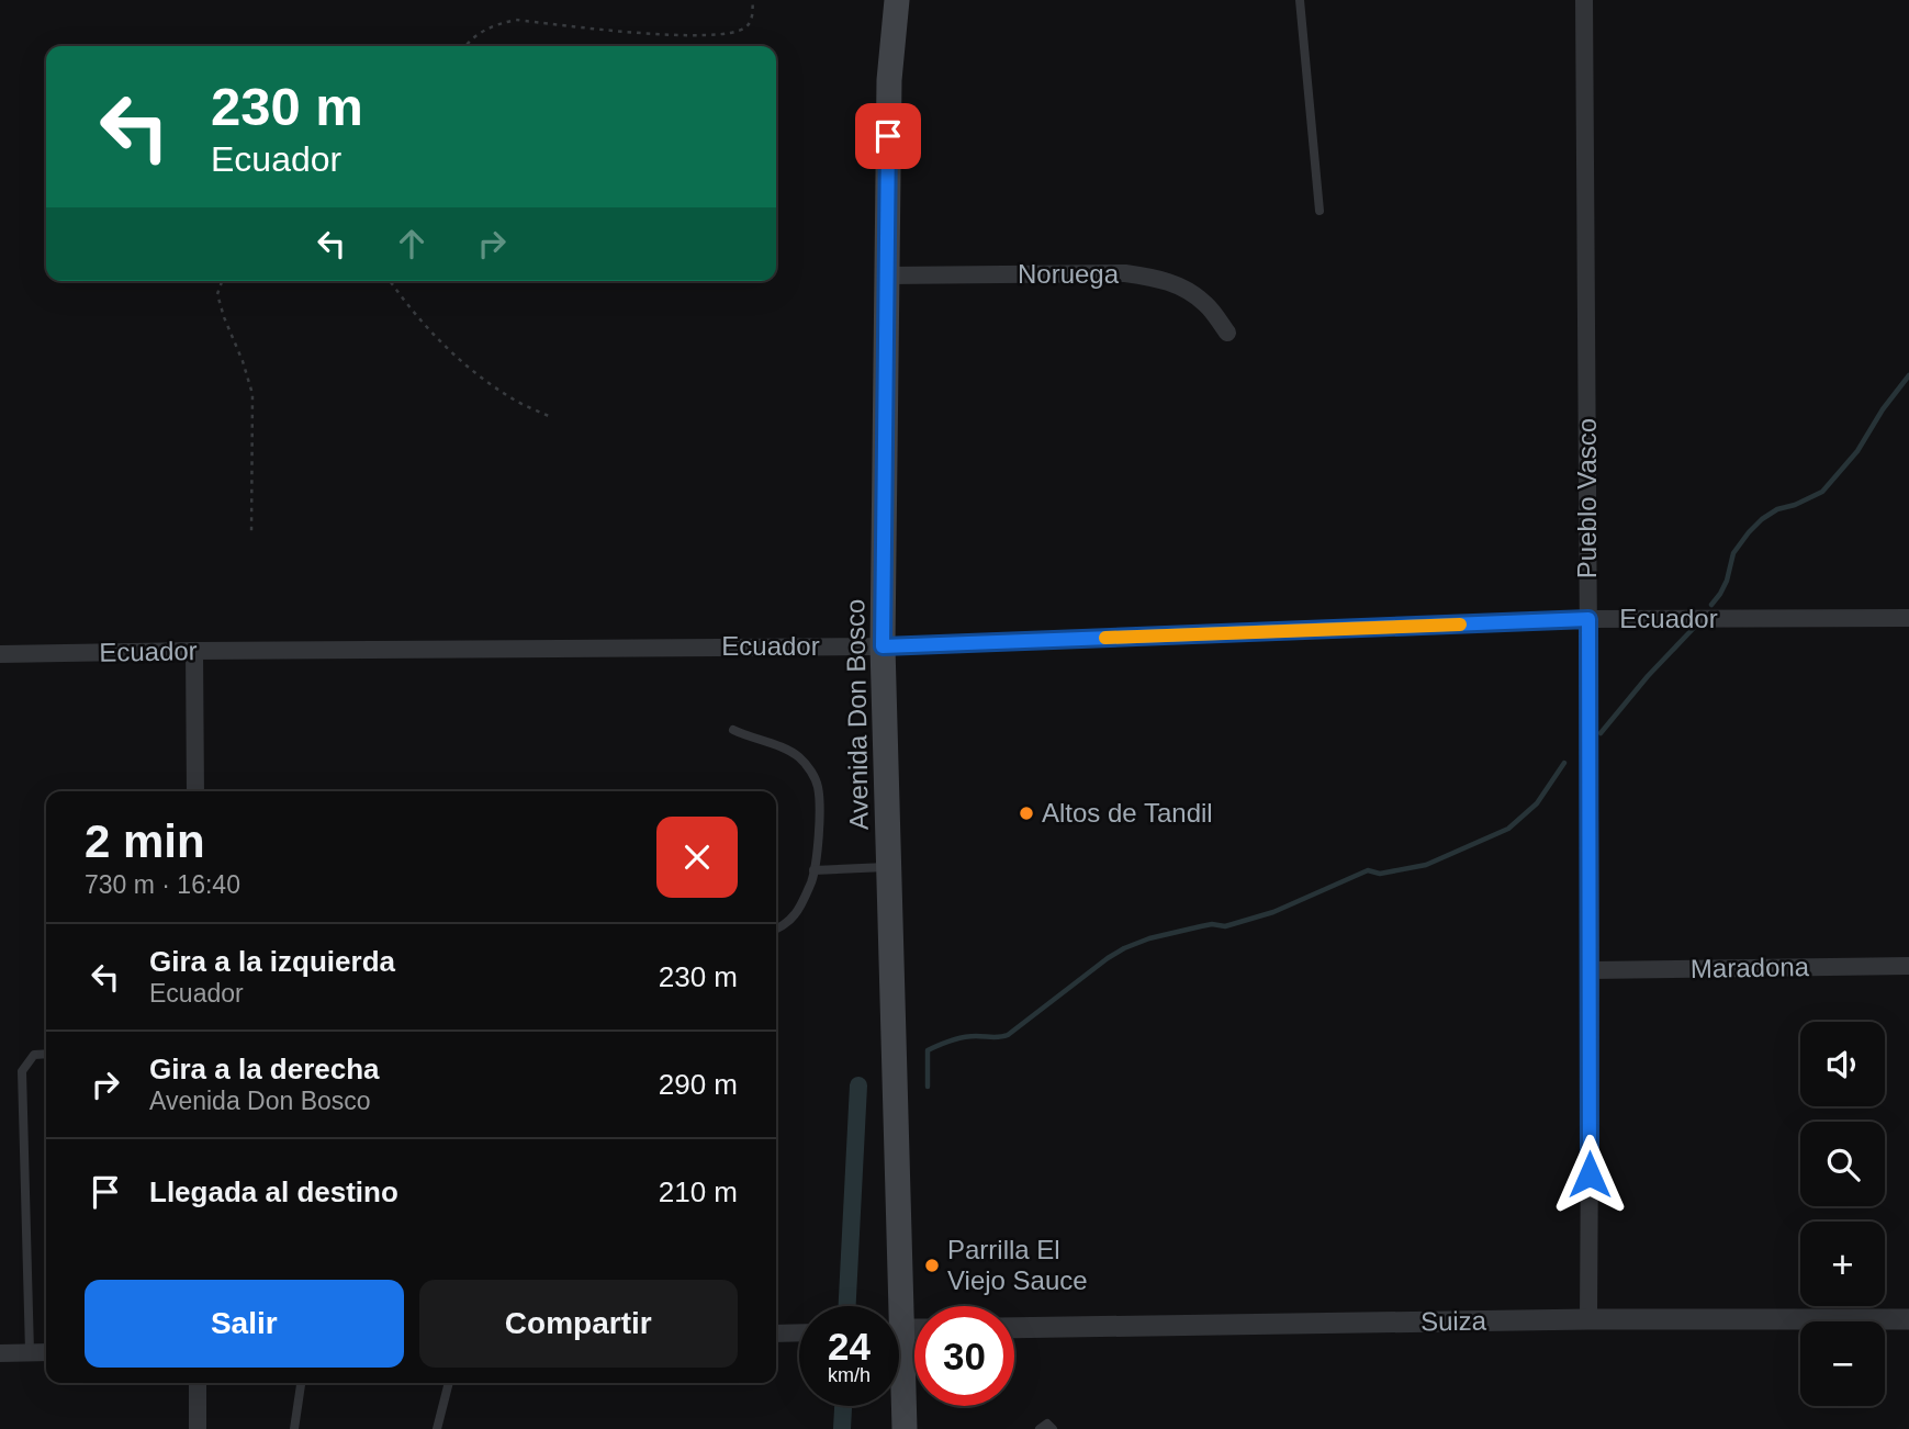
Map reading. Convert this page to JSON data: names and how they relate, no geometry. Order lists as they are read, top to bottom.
{
  "streets": {
    "main road": ["Avenida Don Bosco"],
    "street": [
      "Noruega",
      "Pueblo Vasco",
      "Ecuador",
      "Maradona",
      "Suiza"
    ]
  },
  "crossings": [
    ["Noruega", "Avenida Don Bosco"],
    ["Pueblo Vasco", "Ecuador"],
    ["Pueblo Vasco", "Maradona"],
    ["Pueblo Vasco", "Suiza"],
    ["Ecuador", "Avenida Don Bosco"]
  ],
  "places": ["Altos de Tandil", "Parrilla El Viejo Sauce"],
  "page": {
    "turn": ["230 m", "Ecuador"],
    "heading": ["2 min", "730 m · 16:40"],
    "list": [
      {
        "name": "Gira a la izquierda",
        "note": "Ecuador",
        "value": "230 m"
      },
      {
        "name": "Gira a la derecha",
        "note": "Avenida Don Bosco",
        "value": "290 m"
      },
      {
        "name": "Llegada al destino",
        "value": "210 m"
      }
    ],
    "map_buttons": ["+", "−"],
    "buttons": ["Salir", "Compartir"],
    "speed": "24 km/h",
    "limit": "30"
  }
}
